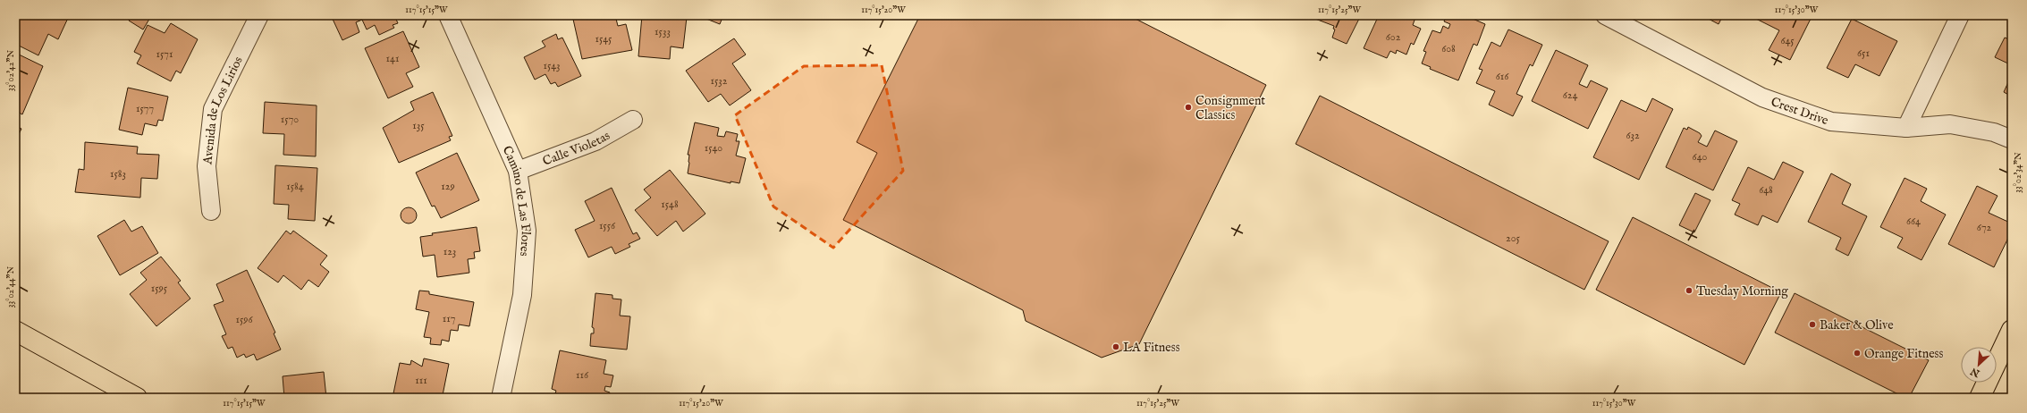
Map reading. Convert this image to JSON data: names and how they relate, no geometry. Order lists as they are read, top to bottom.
{
  "streets": {
    "street": [
      "Avenida de Los Lirios",
      "Crest Drive",
      "Calle Violetas",
      "Camino de Las Flores"
    ]
  },
  "crossings": [
    ["Calle Violetas", "Camino de Las Flores"]
  ],
  "places": [
    "Consignment Classics",
    "Tuesday Morning",
    "Baker & Olive",
    "LA Fitness",
    "Orange Fitness"
  ],
  "house_numbers": [
    "1533",
    "602",
    "1545",
    "645",
    "608",
    "651",
    "1571",
    "141",
    "1543",
    "616",
    "1532",
    "624",
    "1577",
    "1570",
    "135",
    "632",
    "1540",
    "640",
    "1583",
    "1584",
    "129",
    "648",
    "1548",
    "664",
    "1556",
    "672",
    "205",
    "123",
    "1595",
    "117",
    "1596",
    "116",
    "111"
  ],
  "north": "bottom left",
  "coordinates": [
    "117°15'15\"W",
    "117°15'20\"W",
    "117°15'25\"W",
    "117°15'30\"W",
    "33°02'42\"N",
    "33°02'34\"N",
    "33°02'44\"N"
  ]
}
